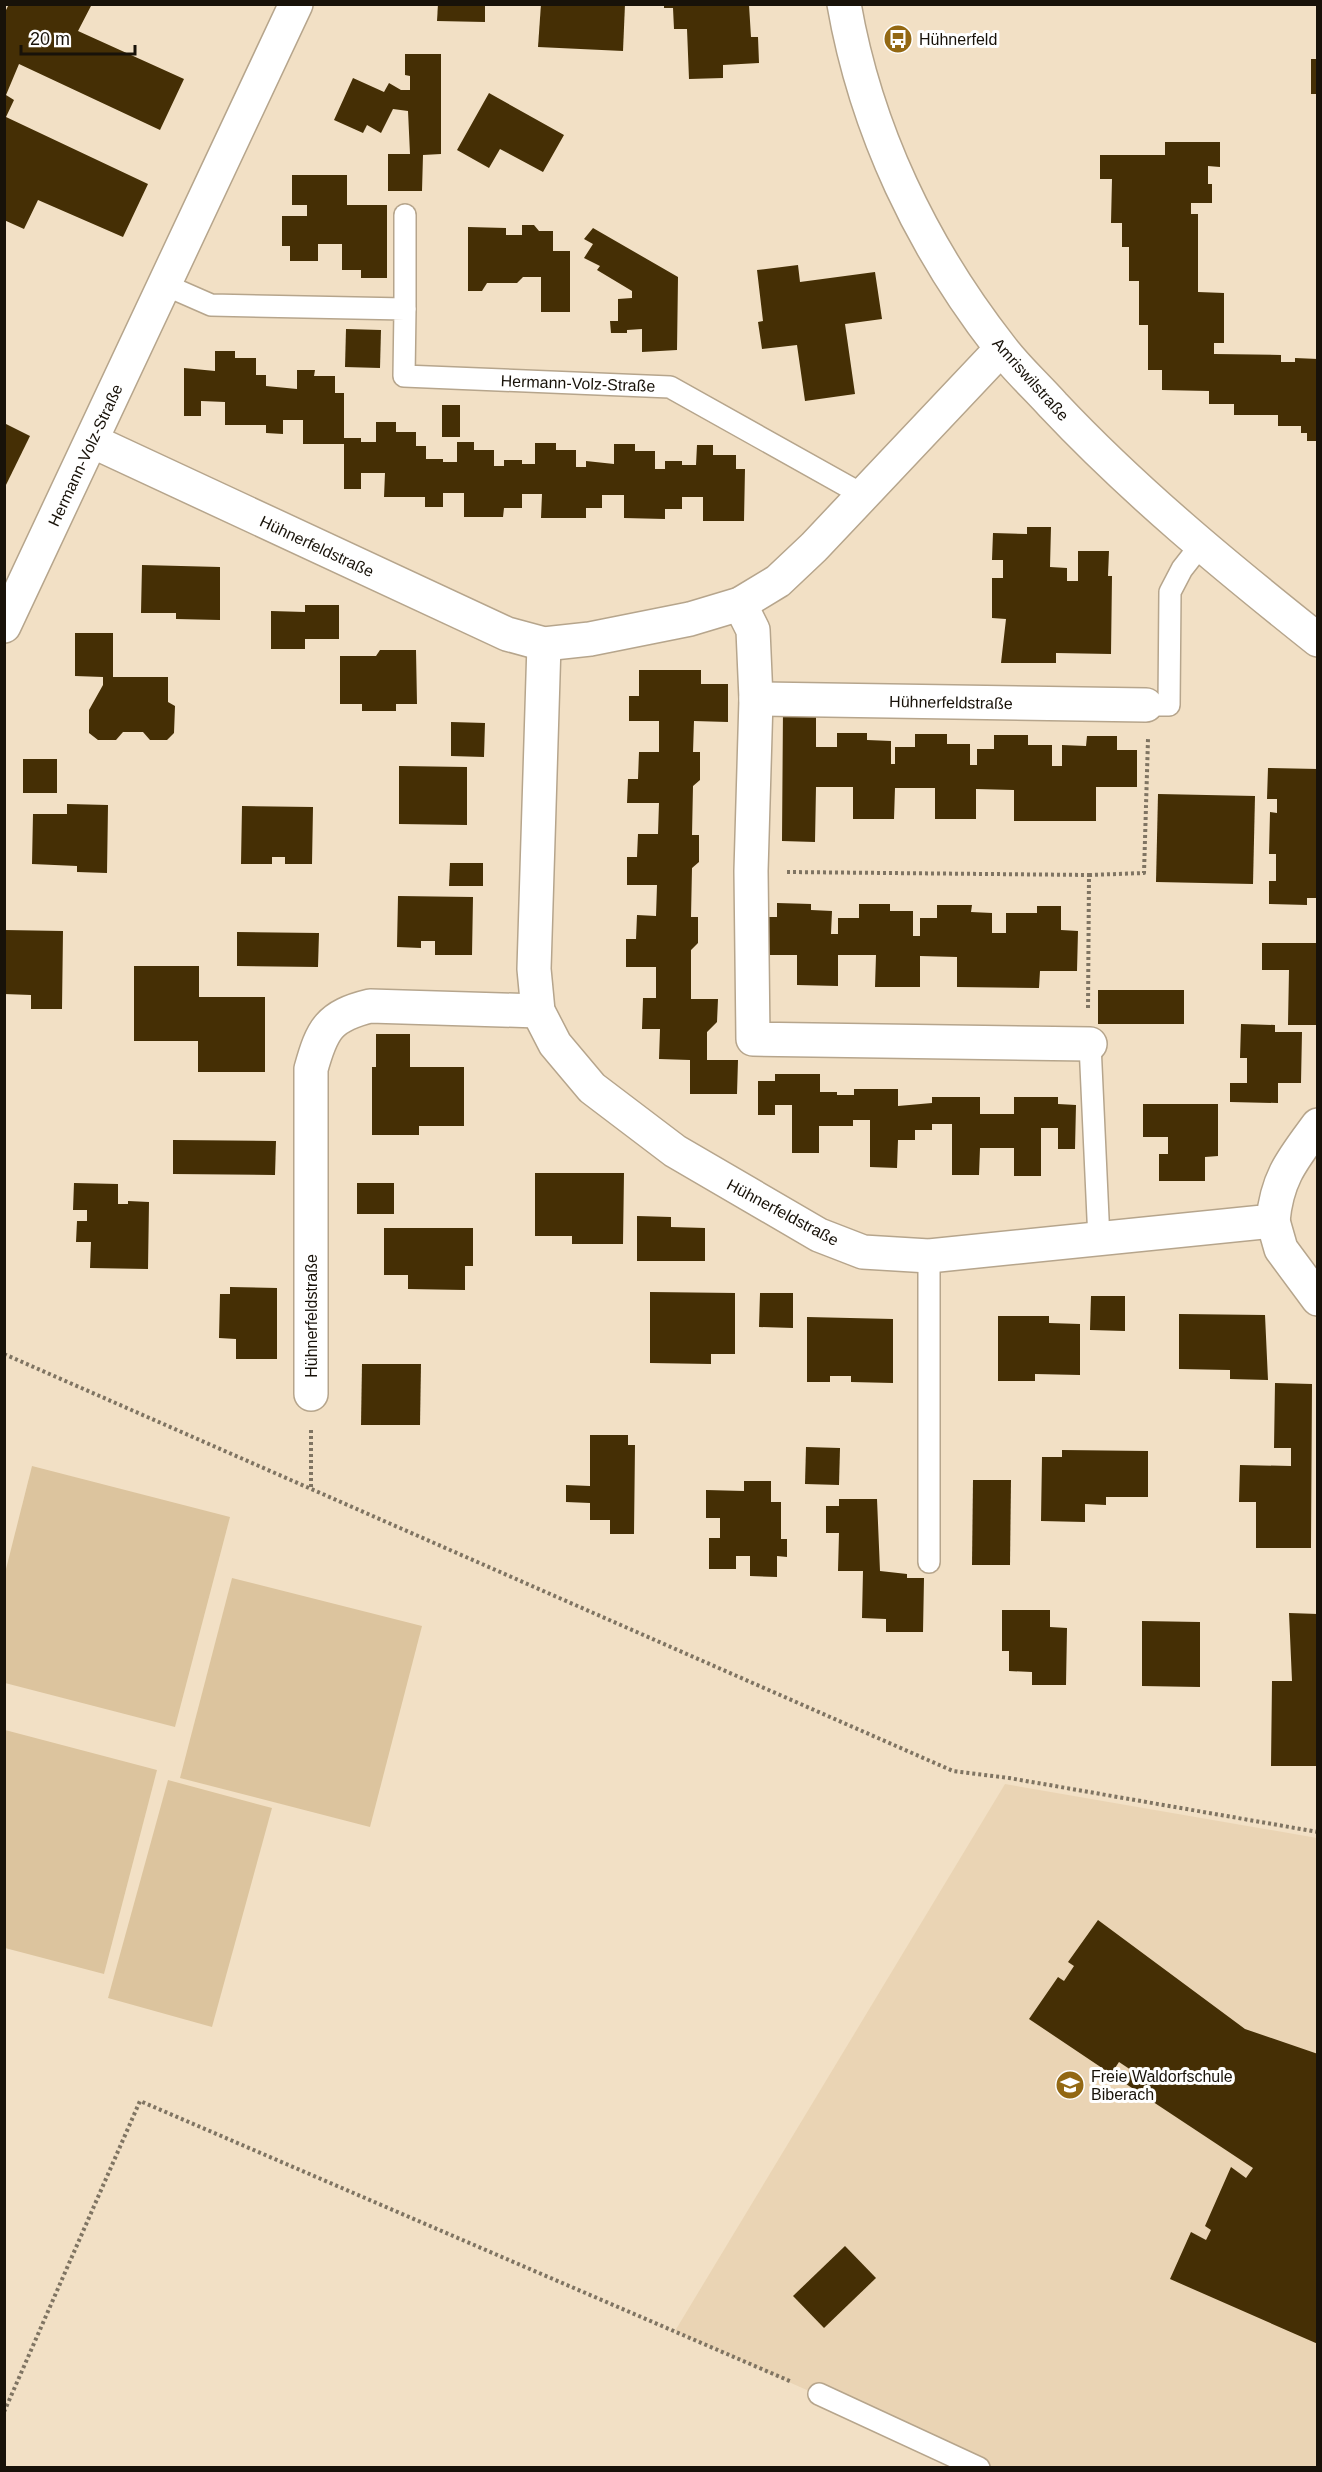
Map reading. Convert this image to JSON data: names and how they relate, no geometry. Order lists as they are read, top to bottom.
{
  "streets": {
    "street": ["Amriswilstraße", "Hermann-Volz-Straße", "Hühnerfeldstraße"]
  },
  "crossings": [
    ["Amriswilstraße", "Hühnerfeldstraße"],
    ["Hermann-Volz-Straße", "Hühnerfeldstraße"]
  ],
  "places": {
    "bus stop": ["Hühnerfeld"],
    "school or university": ["Freie Waldorfschule Biberach"]
  },
  "scale_bar": "20 m"
}
